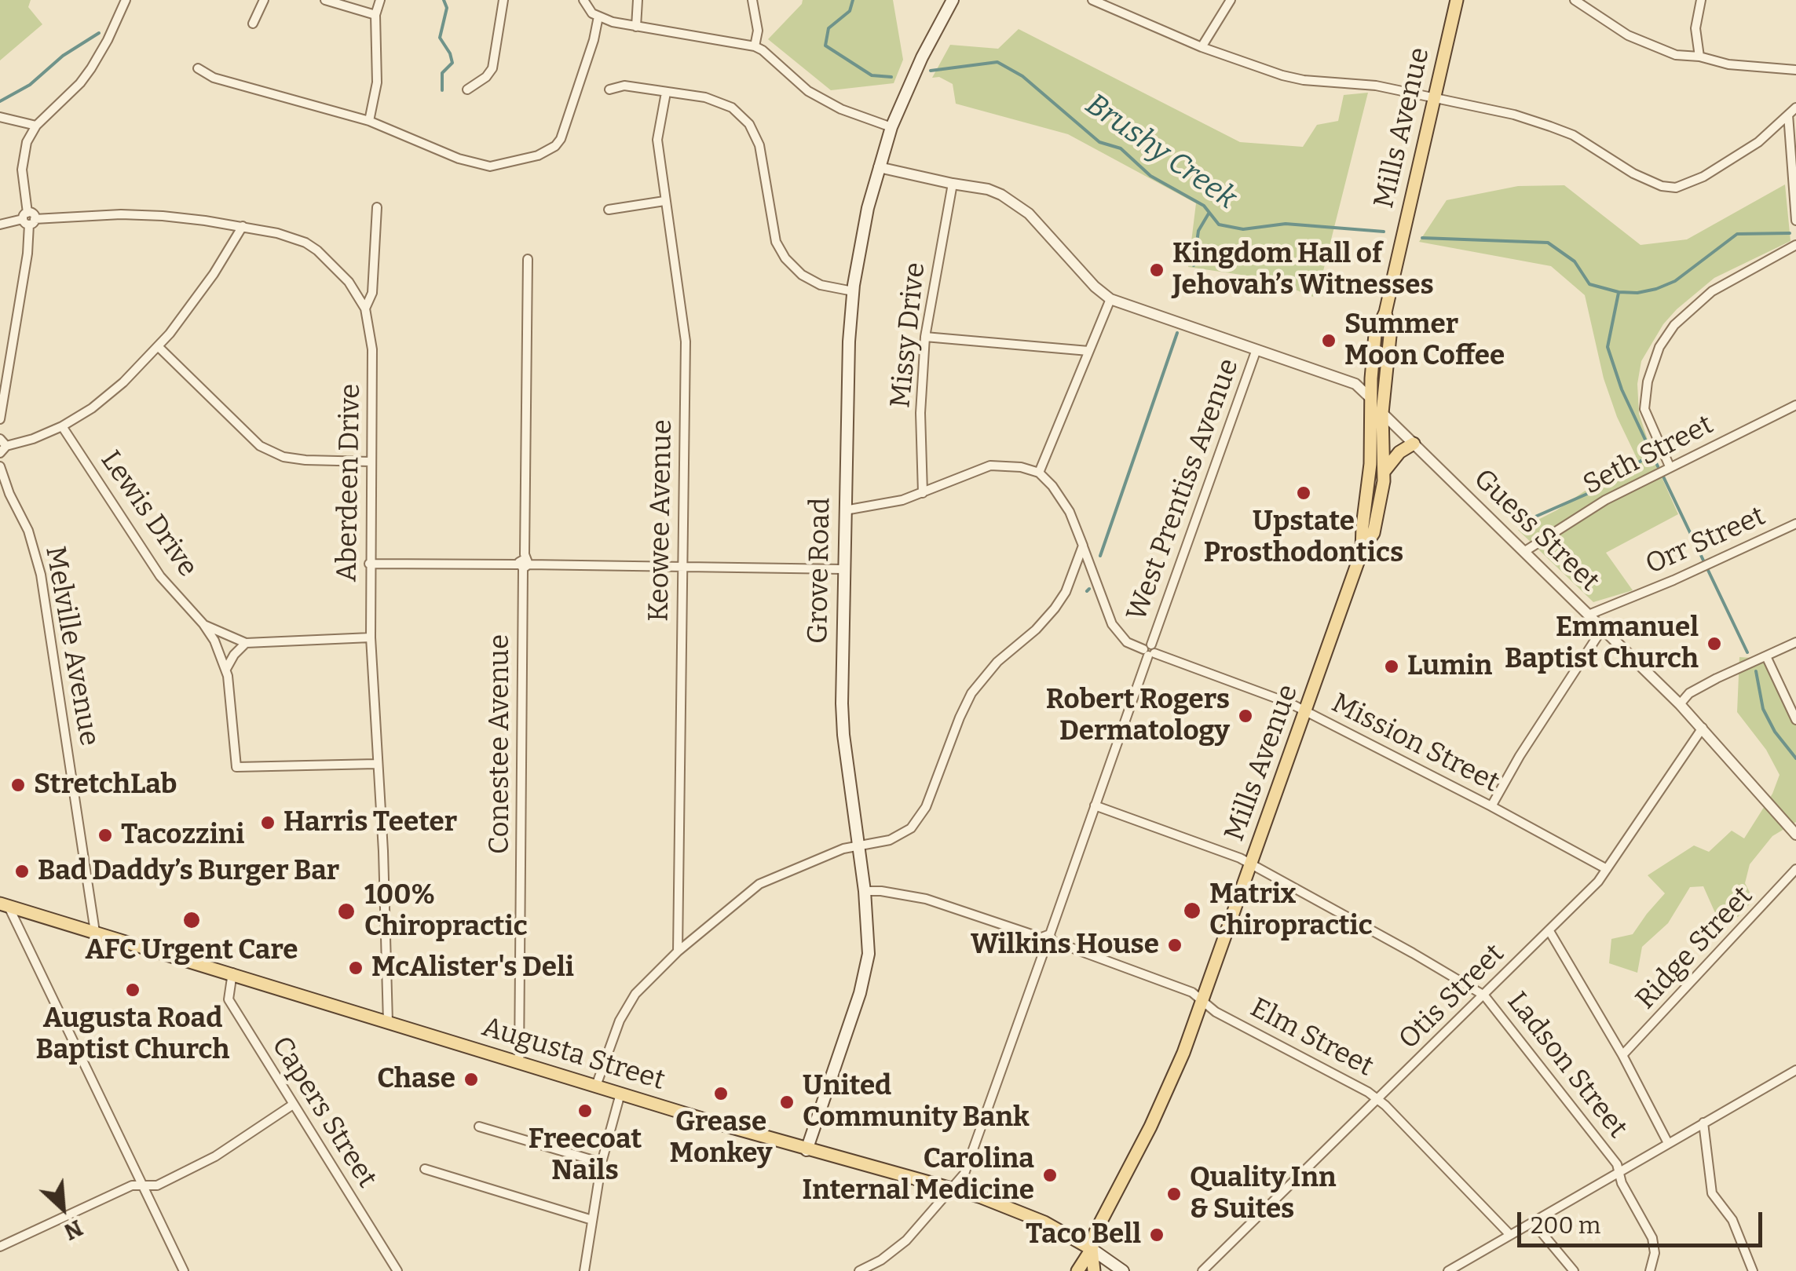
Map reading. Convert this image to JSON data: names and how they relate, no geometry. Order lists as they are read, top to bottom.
{
  "streets": {
    "main road": ["Mills Avenue", "Grove Road", "Augusta Street"],
    "street": [
      "Missy Drive",
      "Seth Street",
      "Aberdeen Drive",
      "West Prentiss Avenue",
      "Lewis Drive",
      "Keowee Avenue",
      "Guess Street",
      "Orr Street",
      "Melville Avenue",
      "Mission Street",
      "Conestee Avenue",
      "Ridge Street",
      "Otis Street",
      "Elm Street",
      "Ladson Street",
      "Capers Street"
    ]
  },
  "crossings": [
    ["Mills Avenue", "Guess Street"],
    ["Mills Avenue", "Mission Street"],
    ["Mills Avenue", "Elm Street"],
    ["Mills Avenue", "Augusta Street"],
    ["Mills Avenue", "Ladson Street"],
    ["Seth Street", "Guess Street"],
    ["Aberdeen Drive", "Augusta Street"],
    ["West Prentiss Avenue", "Guess Street"],
    ["West Prentiss Avenue", "Mission Street"],
    ["West Prentiss Avenue", "Elm Street"],
    ["West Prentiss Avenue", "Augusta Street"],
    ["West Prentiss Avenue", "Ladson Street"],
    ["Guess Street", "Orr Street"],
    ["Guess Street", "Otis Street"],
    ["Grove Road", "Elm Street"],
    ["Grove Road", "Augusta Street"],
    ["Melville Avenue", "Augusta Street"],
    ["Mission Street", "Otis Street"],
    ["Conestee Avenue", "Augusta Street"],
    ["Otis Street", "Elm Street"],
    ["Otis Street", "Ladson Street"],
    ["Augusta Street", "Capers Street"]
  ],
  "water": ["Brushy Creek"],
  "places": [
    "Kingdom Hall of Jehovah’s Witnesses",
    "Summer Moon Coffee",
    "Upstate Prosthodontics",
    "Emmanuel Baptist Church",
    "Lumin",
    "Robert Rogers Dermatology",
    "StretchLab",
    "Harris Teeter",
    "Tacozzini",
    "Bad Daddy’s Burger Bar",
    "Matrix Chiropractic",
    "100% Chiropractic",
    "AFC Urgent Care",
    "Wilkins House",
    "McAlister's Deli",
    "Augusta Road Baptist Church",
    "Chase",
    "Grease Monkey",
    "United Community Bank",
    "Freecoat Nails",
    "Carolina Internal Medicine",
    "Quality Inn & Suites",
    "Taco Bell"
  ],
  "scale_bar": "200 m",
  "north": "bottom right"
}
